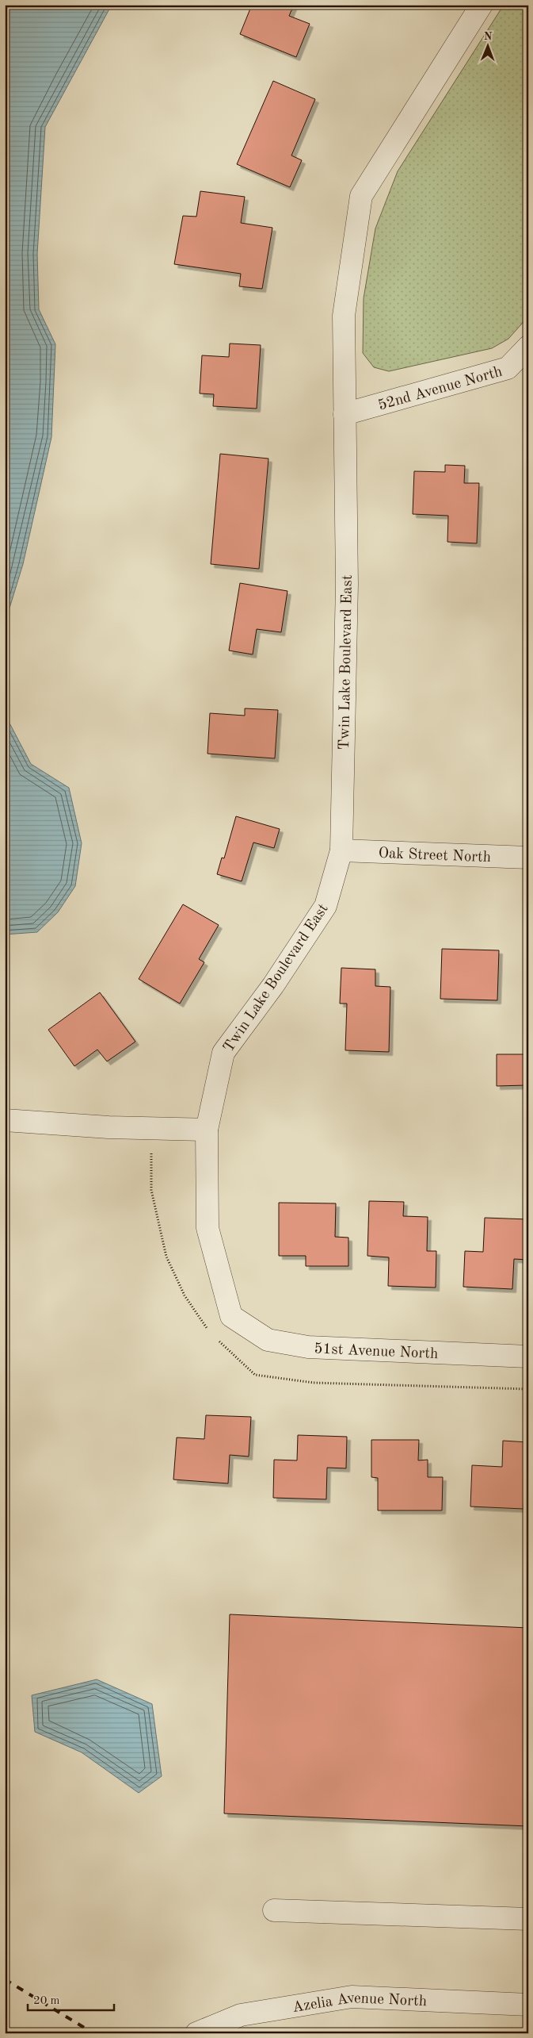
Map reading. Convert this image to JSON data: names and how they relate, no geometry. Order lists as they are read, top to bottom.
{
  "streets": {
    "street": [
      "52nd Avenue North",
      "Twin Lake Boulevard East",
      "Oak Street North",
      "51st Avenue North",
      "Azelia Avenue North"
    ]
  },
  "crossings": [
    ["52nd Avenue North", "Twin Lake Boulevard East"],
    ["Twin Lake Boulevard East", "Oak Street North"],
    ["Twin Lake Boulevard East", "51st Avenue North"]
  ],
  "scale_bar": "20 m",
  "north": "top"
}
